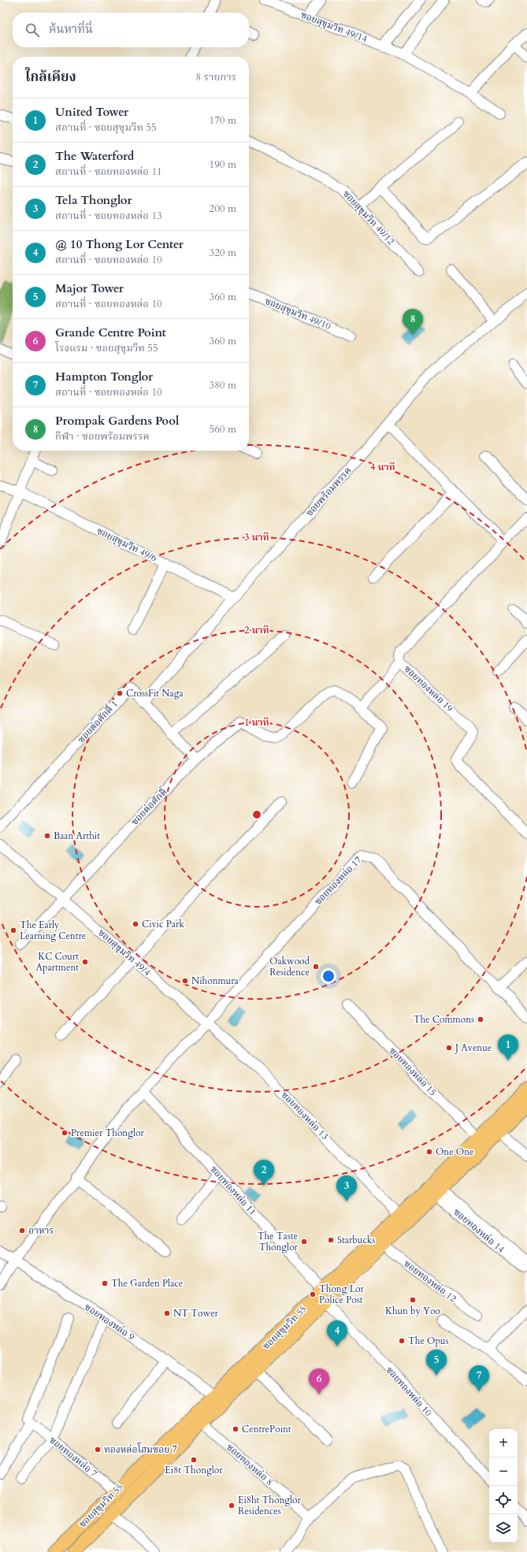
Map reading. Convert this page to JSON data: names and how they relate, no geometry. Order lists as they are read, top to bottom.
{
  "streets": {
    "main road": ["ซอยสุขุมวิท 55"],
    "street": [
      "ซอยสุขุมวิท 49/14",
      "ซอยสุขุมวิท 49/12",
      "ซอยสุขุมวิท 49/10",
      "ซอยพร้อมพรรค",
      "ซอยสุขุมวิท 49/6",
      "ซอยทองหล่อ 19",
      "ซอยต่อศักดิ์ 1",
      "ซอยต่อศักดิ์",
      "ซอยทองหล่อ 17",
      "ซอยสุขุมวิท 49/4",
      "ซอยทองหล่อ 15",
      "ซอยทองหล่อ 13",
      "ซอยทองหล่อ 11",
      "ซอยทองหล่อ 12",
      "ซอยทองหล่อ 9",
      "ซอยทองหล่อ 10",
      "ซอยทองหล่อ 7",
      "ซอยทองหล่อ 8"
    ]
  },
  "crossings": [
    ["ซอยพร้อมพรรค", "ซอยสุขุมวิท 49/6"],
    ["ซอยพร้อมพรรค", "ซอยต่อศักดิ์ 1"],
    ["ซอยต่อศักดิ์ 1", "ซอยต่อศักดิ์"],
    ["ซอยต่อศักดิ์", "ซอยสุขุมวิท 49/4"],
    ["ซอยทองหล่อ 17", "ซอยสุขุมวิท 49/4"],
    ["ซอยทองหล่อ 17", "ซอยทองหล่อ 13"],
    ["ซอยสุขุมวิท 49/4", "ซอยทองหล่อ 13"],
    ["ซอยทองหล่อ 15", "ซอยสุขุมวิท 55"],
    ["ซอยทองหล่อ 13", "ซอยสุขุมวิท 55"],
    ["ซอยทองหล่อ 11", "ซอยสุขุมวิท 55"],
    ["ซอยทองหล่อ 11", "ซอยทองหล่อ 10"],
    ["ซอยทองหล่อ 12", "ซอยสุขุมวิท 55"],
    ["ซอยทองหล่อ 9", "ซอยสุขุมวิท 55"],
    ["ซอยสุขุมวิท 55", "ซอยทองหล่อ 10"],
    ["ซอยสุขุมวิท 55", "ซอยทองหล่อ 7"],
    ["ซอยสุขุมวิท 55", "ซอยทองหล่อ 8"]
  ],
  "places": [
    "CrossFit Naga",
    "Baan Arthit",
    "Civic Park",
    "The Early Learning Centre",
    "KC Court Apartment",
    "Oakwood Residence",
    "Nihonmura",
    "The Commons",
    "J Avenue",
    "Premier Thonglor",
    "One One",
    "อาหาร",
    "Starbucks",
    "The Taste Thonglor",
    "The Garden Place",
    "Thong Lor Police Post",
    "Khun by Yoo",
    "NT Tower",
    "The Opus",
    "CentrePoint",
    "ทองหล่อโฮมซอย 7",
    "Ei8t Thonglor",
    "Ei8ht Thonglor Residences"
  ],
  "page": {
    "search": "ค้นหาที่นี่",
    "heading": ["ใกล้เคียง", "8 รายการ"],
    "list": [
      {
        "mark": "1",
        "name": "United Tower",
        "note": "สถานที่ · ซอยสุขุมวิท 55",
        "value": "170 m"
      },
      {
        "mark": "2",
        "name": "The Waterford",
        "note": "สถานที่ · ซอยทองหล่อ 11",
        "value": "190 m"
      },
      {
        "mark": "3",
        "name": "Tela Thonglor",
        "note": "สถานที่ · ซอยทองหล่อ 13",
        "value": "200 m"
      },
      {
        "mark": "4",
        "name": "@ 10 Thong Lor Center",
        "note": "สถานที่ · ซอยทองหล่อ 10",
        "value": "320 m"
      },
      {
        "mark": "5",
        "name": "Major Tower",
        "note": "สถานที่ · ซอยทองหล่อ 10",
        "value": "360 m"
      },
      {
        "mark": "6",
        "name": "Grande Centre Point",
        "note": "โรงแรม · ซอยสุขุมวิท 55",
        "value": "360 m"
      },
      {
        "mark": "7",
        "name": "Hampton Tonglor",
        "note": "สถานที่ · ซอยทองหล่อ 10",
        "value": "380 m"
      },
      {
        "mark": "8",
        "name": "Prompak Gardens Pool",
        "note": "กีฬา · ซอยพร้อมพรรค",
        "value": "560 m"
      }
    ],
    "pins": [
      "8",
      "1",
      "2",
      "3",
      "4",
      "5",
      "7",
      "6"
    ],
    "map_buttons": ["+", "−"]
  },
  "rings": [
    "4 นาที",
    "3 นาที",
    "2 นาที",
    "1 นาที"
  ]
}
